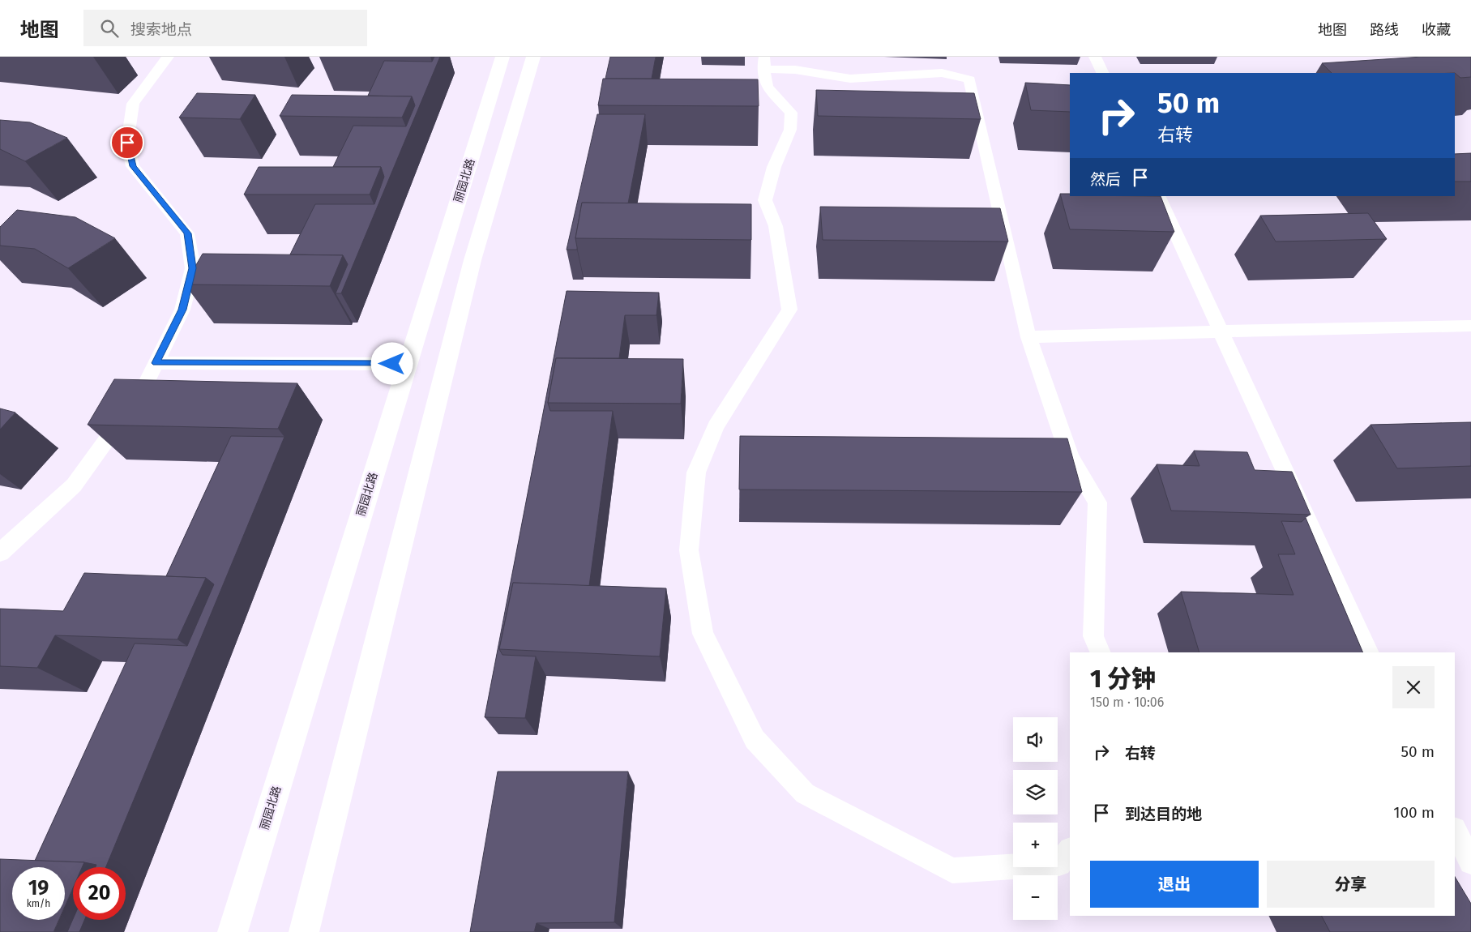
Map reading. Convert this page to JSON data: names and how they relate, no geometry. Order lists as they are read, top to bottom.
{
  "streets": {
    "street": ["丽园北路"]
  },
  "page": {
    "header": "地图",
    "search": "搜索地点",
    "nav": ["地图", "路线", "收藏"],
    "turn": ["50 m", "右转"],
    "then": "然后",
    "heading": ["1 分钟", "150 m · 10:06"],
    "map_buttons": ["+", "−"],
    "list": [
      {
        "name": "右转",
        "value": "50 m"
      },
      {
        "name": "到达目的地",
        "value": "100 m"
      }
    ],
    "buttons": ["退出", "分享"],
    "speed": "19 km/h",
    "limit": "20"
  }
}
